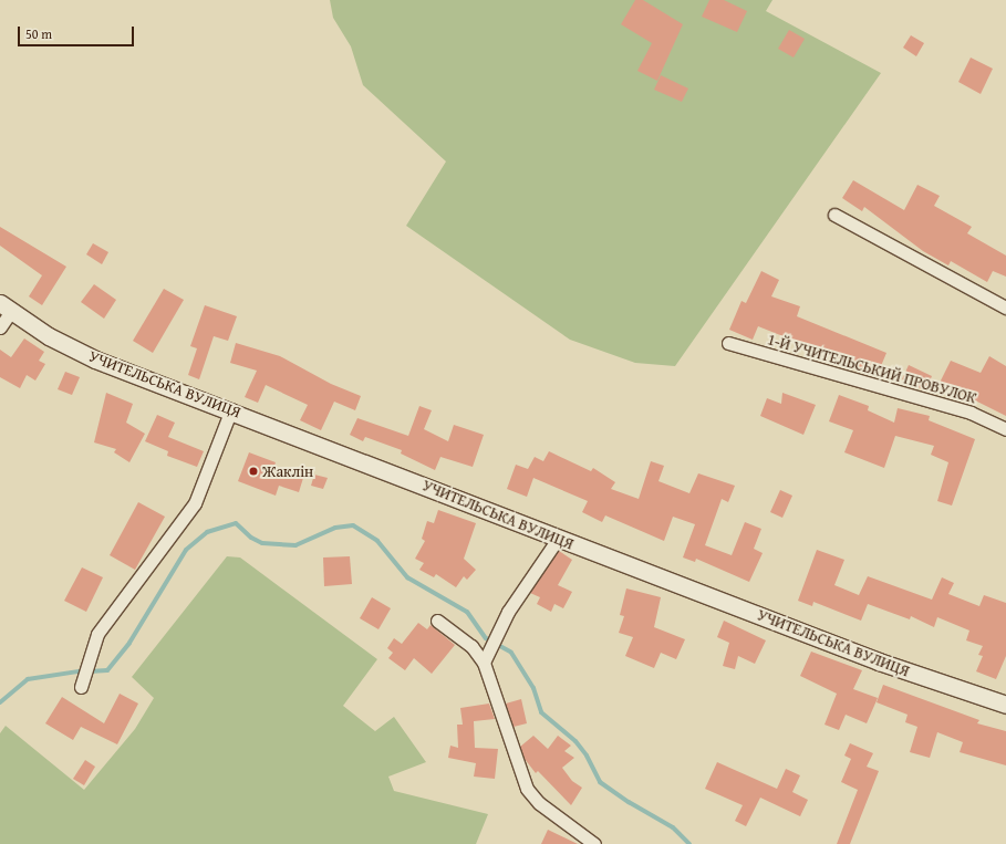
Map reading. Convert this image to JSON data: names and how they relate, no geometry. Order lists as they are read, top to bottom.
{
  "streets": {
    "main road": ["УЧИТЕЛЬСЬКА ВУЛИЦЯ"],
    "street": ["1-Й УЧИТЕЛЬСЬКИЙ ПРОВУЛОК"]
  },
  "places": ["Жаклін"],
  "scale_bar": "50 m"
}
